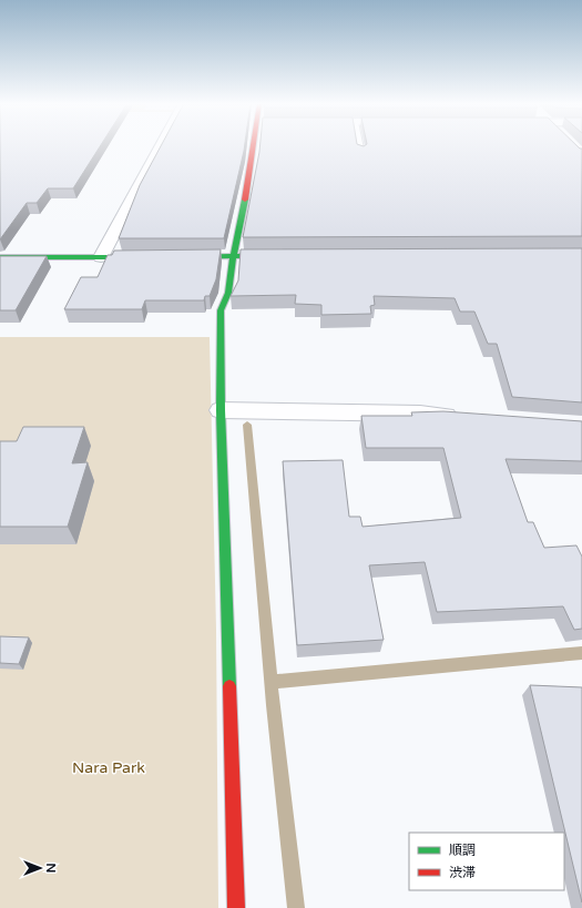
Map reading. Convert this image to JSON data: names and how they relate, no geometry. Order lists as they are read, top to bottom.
{
  "parks": ["Nara Park"],
  "legend": ["順調", "渋滞"],
  "north": "right"
}
